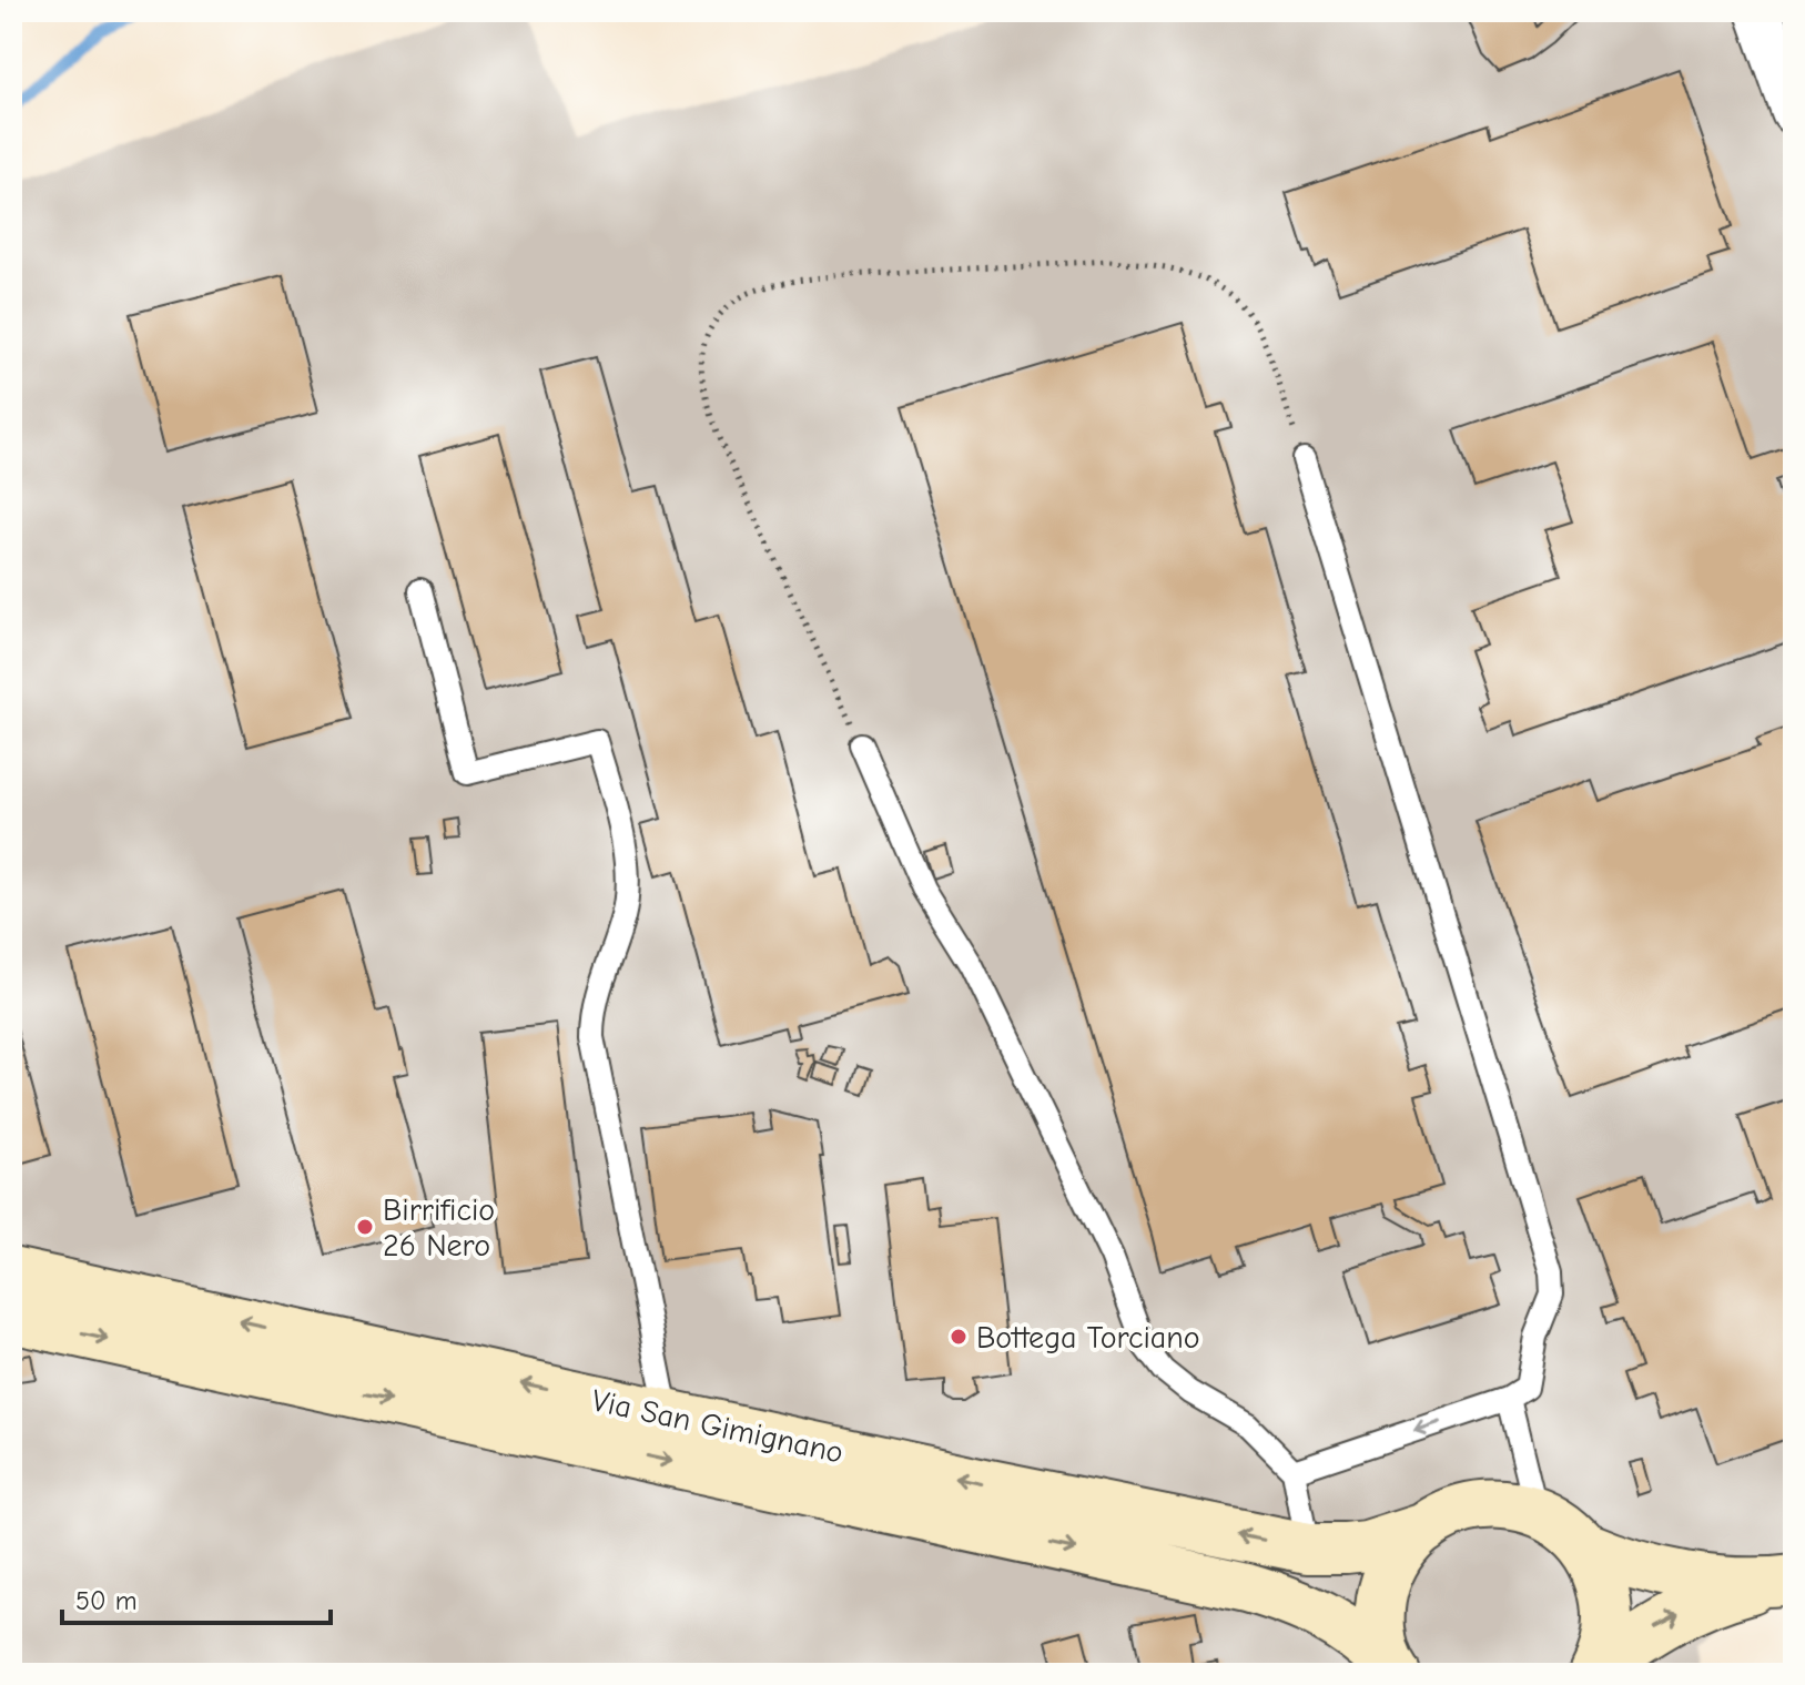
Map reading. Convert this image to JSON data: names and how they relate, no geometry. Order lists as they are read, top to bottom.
{
  "streets": {
    "main road": ["Via San Gimignano"]
  },
  "places": ["Birrificio 26 Nero", "Bottega Torciano"],
  "scale_bar": "50 m"
}
